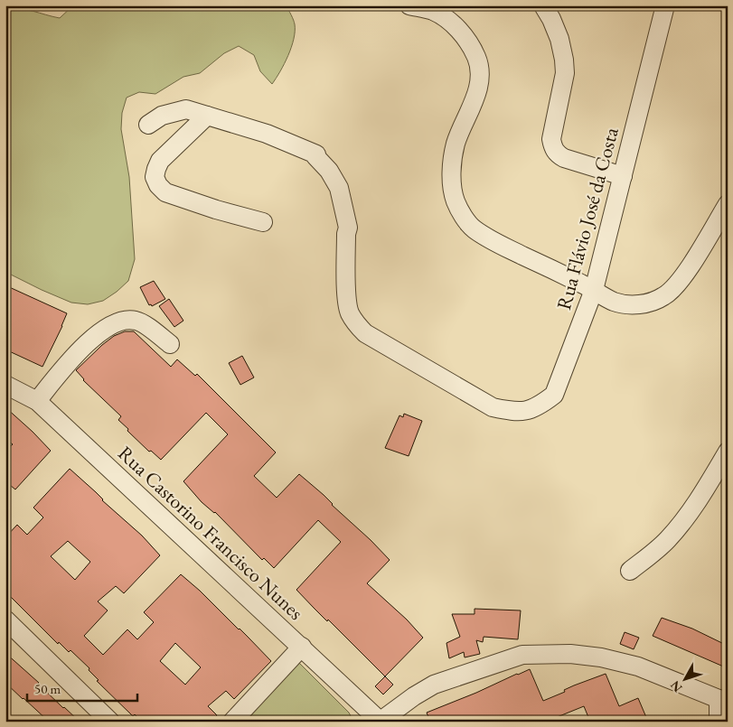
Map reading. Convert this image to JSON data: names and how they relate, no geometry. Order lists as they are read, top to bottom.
{
  "streets": {
    "street": ["Rua Flávio José da Costa", "Rua Castorino Francisco Nunes"]
  },
  "scale_bar": "50 m",
  "north": "bottom left"
}
